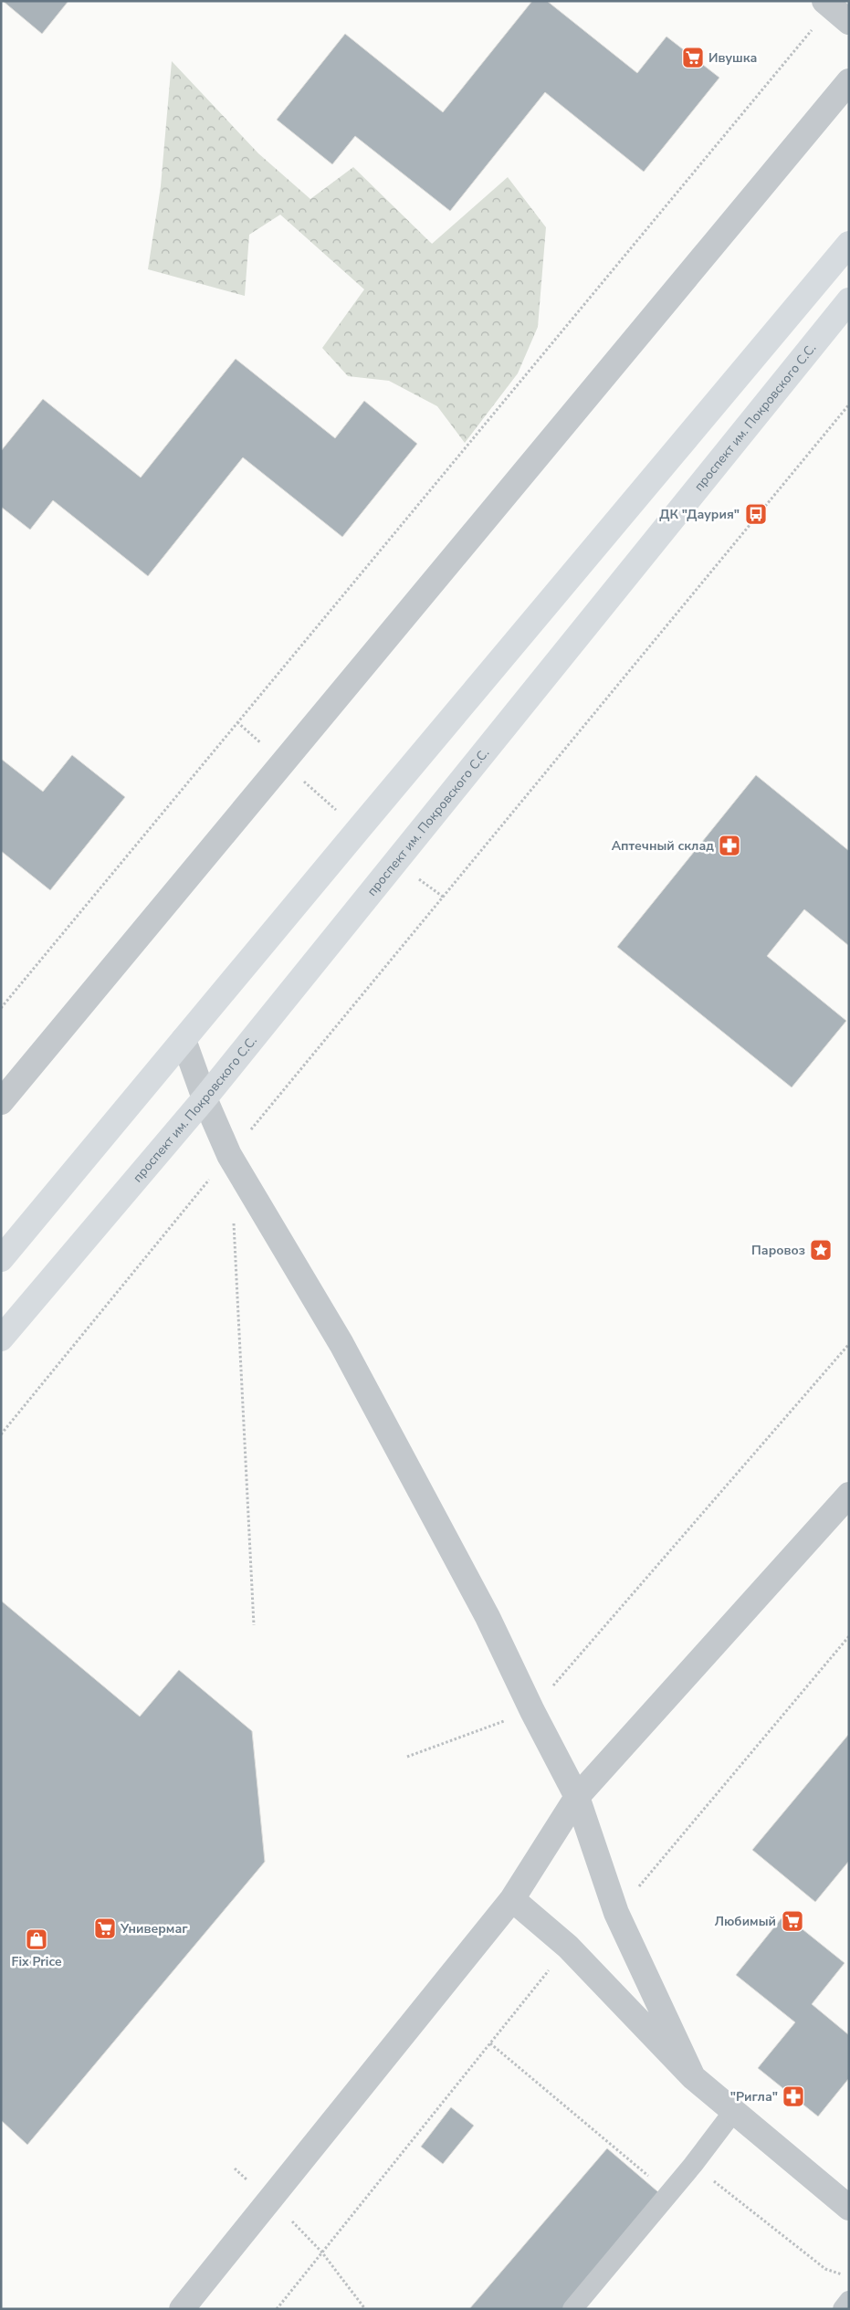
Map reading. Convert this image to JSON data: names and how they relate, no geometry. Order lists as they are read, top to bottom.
{
  "streets": {
    "main road": ["проспект им. Покровского С.С."]
  },
  "places": {
    "supermarket": ["Ивушка", "Любимый", "Универмаг"],
    "bus stop": ["ДК \"Даурия\""],
    "pharmacy": ["Аптечный склад", "\"Ригла\""],
    "place": ["Паровоз"],
    "shop": ["Fix Price"]
  }
}
